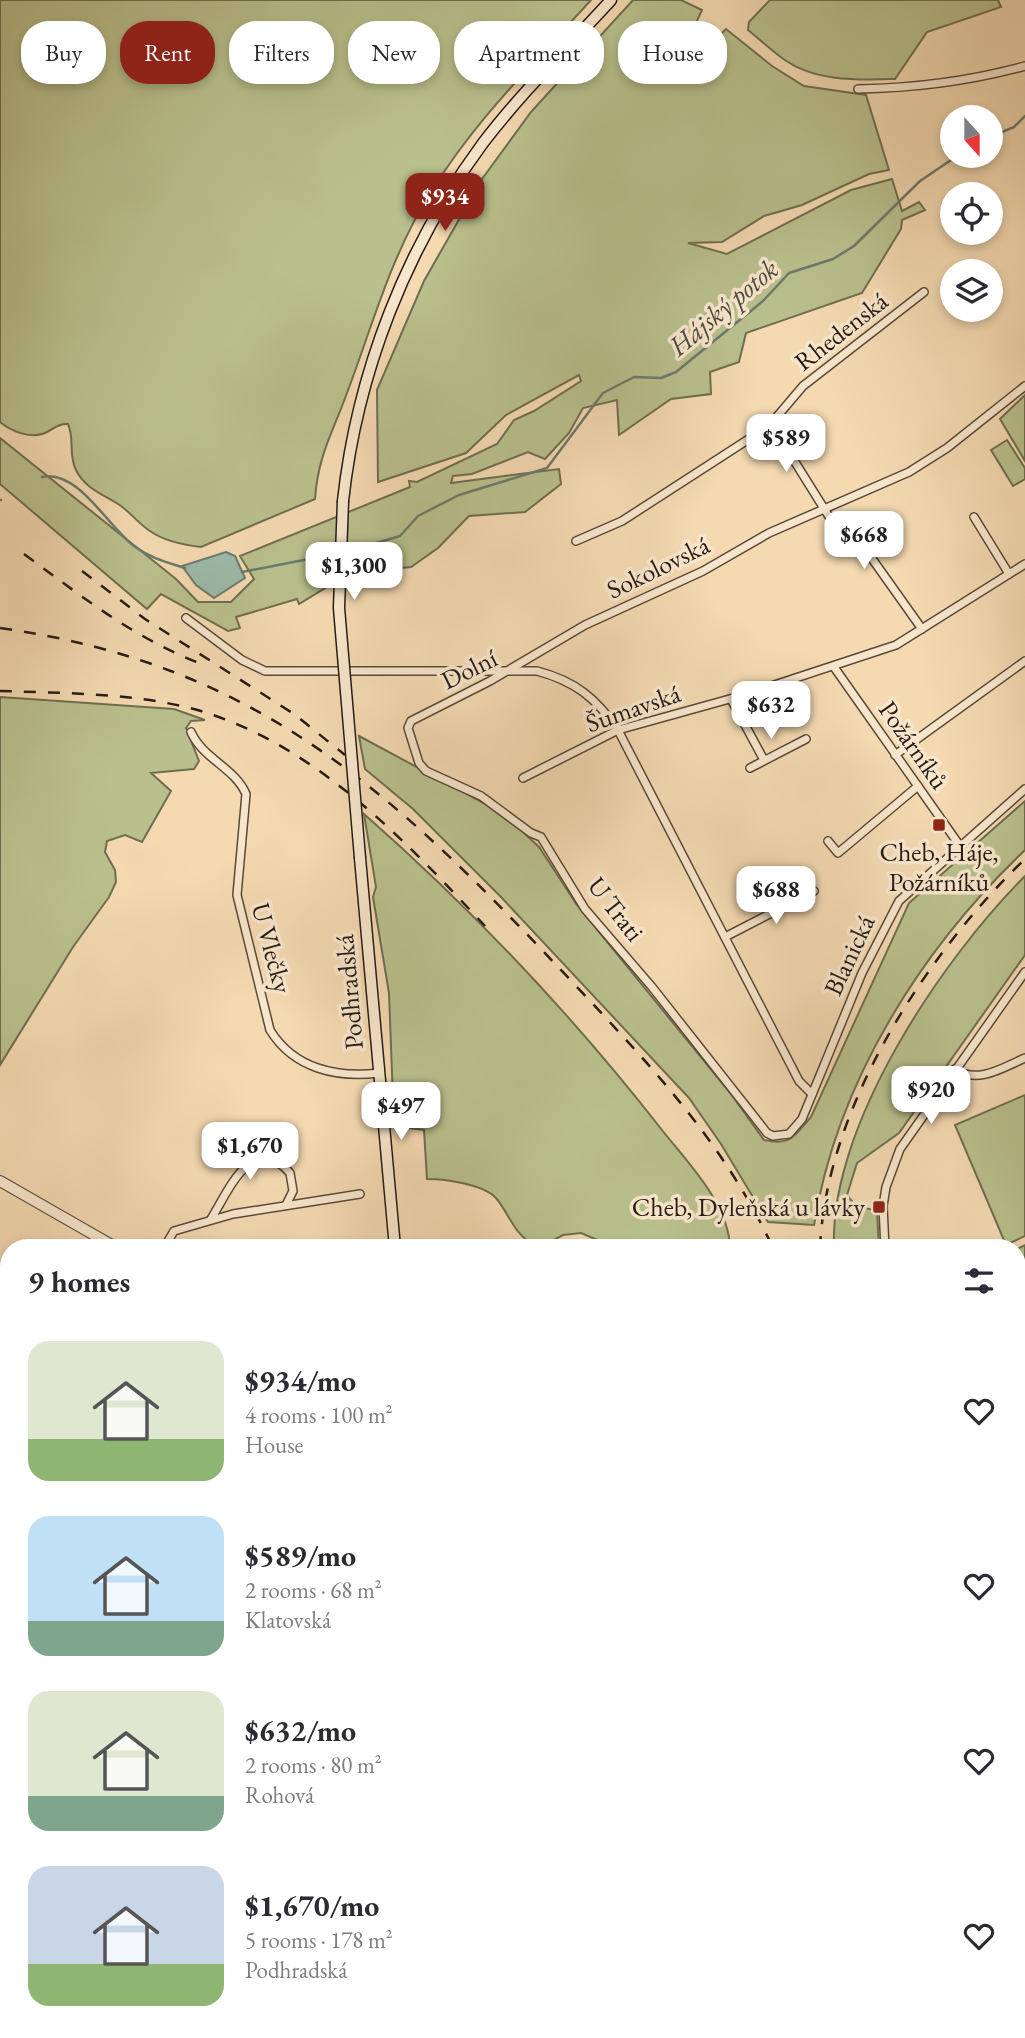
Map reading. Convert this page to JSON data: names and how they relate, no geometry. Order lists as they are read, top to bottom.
{
  "streets": {
    "main road": ["Podhradská"],
    "street": [
      "Rhedenská",
      "Sokolovská",
      "Dolní",
      "Šumavská",
      "Požárníků",
      "U Trati",
      "U Vlečky",
      "Blanická"
    ]
  },
  "crossings": [
    ["Sokolovská", "Dolní"],
    ["Dolní", "Šumavská"],
    ["Dolní", "U Trati"],
    ["Dolní", "Blanická"],
    ["Šumavská", "Požárníků"],
    ["Požárníků", "Blanická"],
    ["U Trati", "Blanická"],
    ["U Vlečky", "Podhradská"]
  ],
  "water": ["Hájský potok"],
  "places": {
    "transit": ["Cheb, Háje, Požárníků", "Cheb, Dyleňská u lávky"]
  },
  "north": "bottom",
  "page": {
    "chip": [
      "Buy",
      "Rent",
      "Filters",
      "New",
      "Apartment",
      "House"
    ],
    "price": [
      "$934",
      "$589",
      "$668",
      "$1,300",
      "$632",
      "$688",
      "$920",
      "$497",
      "$1,670"
    ],
    "heading": "9 homes",
    "list": [
      {
        "name": "$934/mo",
        "note": "4 rooms · 100 m² · House"
      },
      {
        "name": "$589/mo",
        "note": "2 rooms · 68 m² · Klatovská"
      },
      {
        "name": "$632/mo",
        "note": "2 rooms · 80 m² · Rohová"
      },
      {
        "name": "$1,670/mo",
        "note": "5 rooms · 178 m² · Podhradská"
      }
    ]
  }
}
